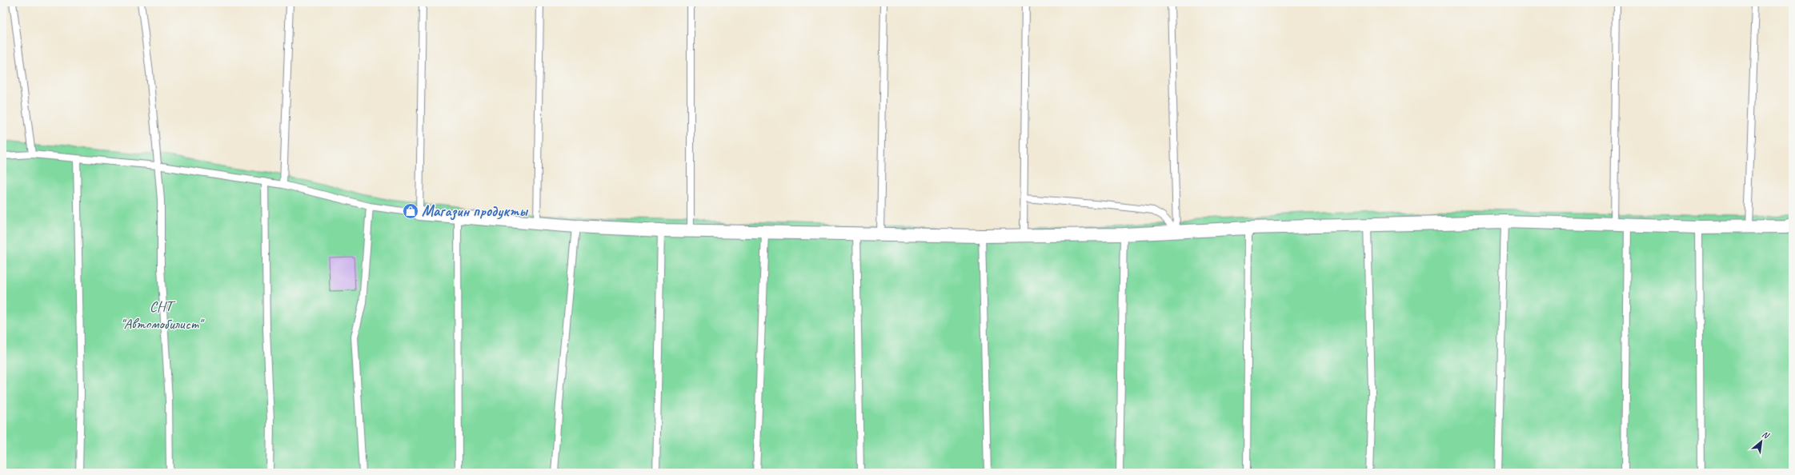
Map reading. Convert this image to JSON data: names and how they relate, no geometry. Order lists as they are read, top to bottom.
{
  "parks": ["СНТ \"Автомобилист\""],
  "places": {
    "shop": ["Магазин продукты"]
  },
  "north": "top right"
}
